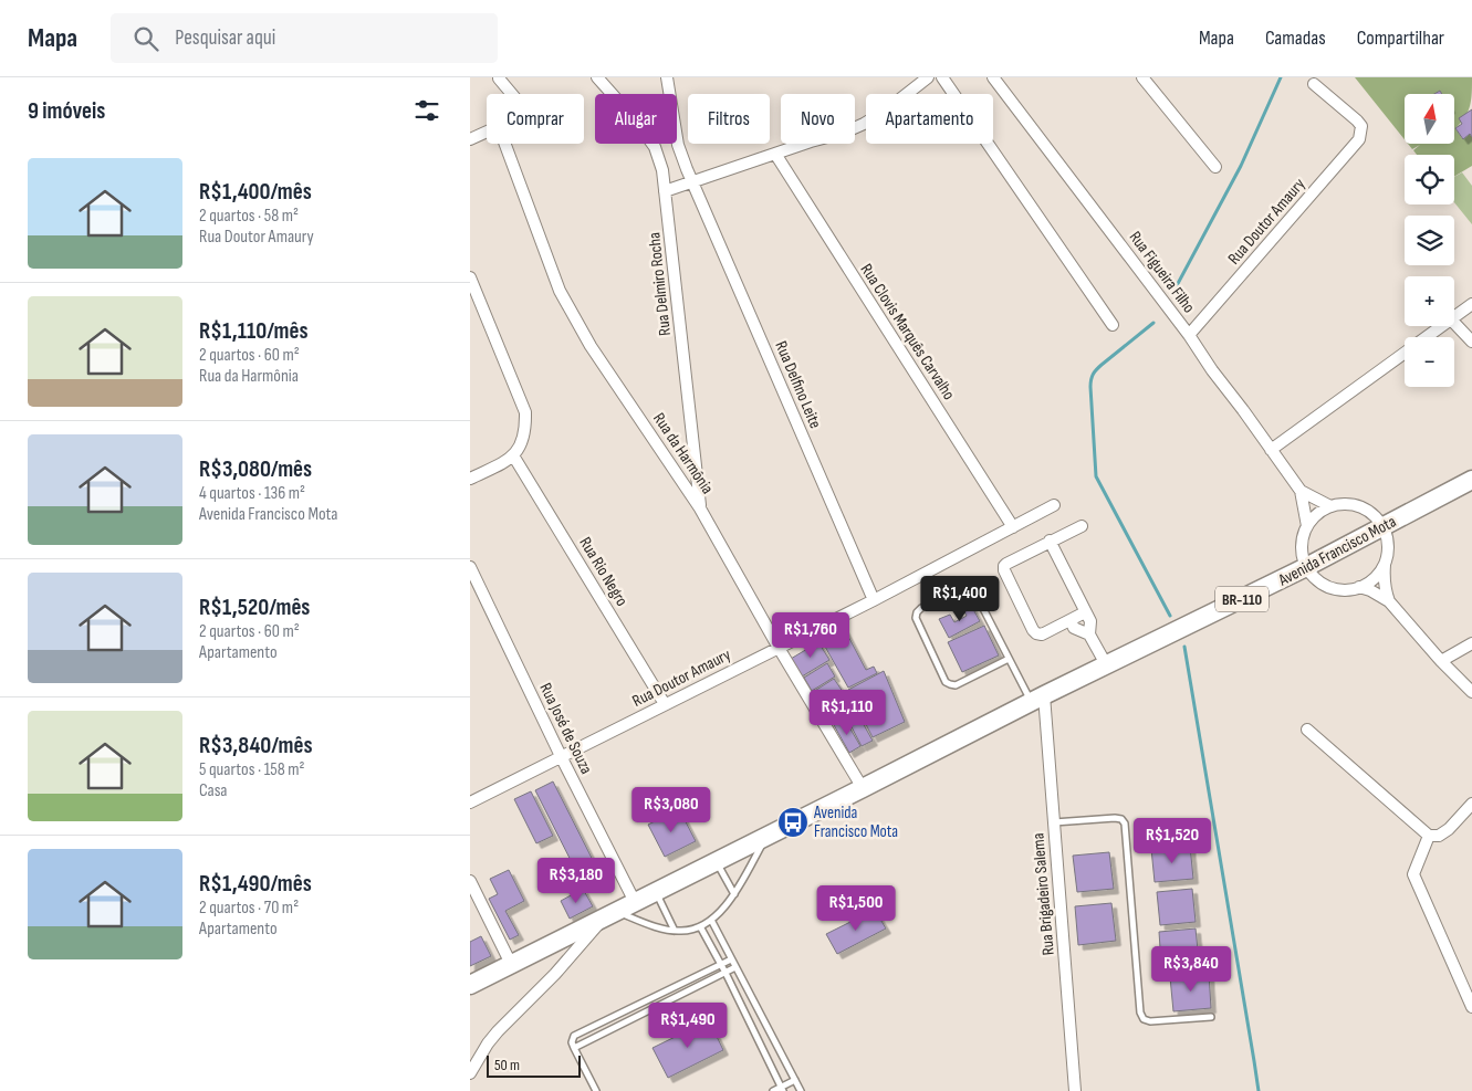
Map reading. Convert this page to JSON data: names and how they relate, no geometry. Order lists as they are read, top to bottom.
{
  "streets": {
    "main road": ["Avenida Francisco Mota", "BR-110"],
    "street": [
      "Rua Doutor Amaury",
      "Rua Figueira Filho",
      "Rua Delmiro Rocha",
      "Rua Clovis Marquês Carvalho",
      "Rua Delfino Leite",
      "Rua da Harmônia",
      "Rua Rio Negro",
      "Rua José de Souza",
      "Rua Brigadeiro Salema"
    ]
  },
  "crossings": [
    ["Rua Doutor Amaury", "Rua Figueira Filho"],
    ["Rua Doutor Amaury", "Rua Clovis Marquês Carvalho"],
    ["Rua Doutor Amaury", "Rua Delfino Leite"],
    ["Rua Doutor Amaury", "Rua da Harmônia"],
    ["Rua Doutor Amaury", "Rua Rio Negro"],
    ["Rua Doutor Amaury", "Rua José de Souza"],
    ["Rua Delmiro Rocha", "Rua da Harmônia"],
    ["Rua da Harmônia", "Avenida Francisco Mota"],
    ["Avenida Francisco Mota", "Rua José de Souza"],
    ["Avenida Francisco Mota", "Rua Brigadeiro Salema"]
  ],
  "places": {
    "bus stop": ["Avenida Francisco Mota"]
  },
  "scale_bar": "50 m",
  "north": "top",
  "page": {
    "header": "Mapa",
    "search": "Pesquisar aqui",
    "nav": ["Mapa", "Camadas", "Compartilhar"],
    "heading": "9 imóveis",
    "map_buttons": ["+", "−"],
    "chip": [
      "Comprar",
      "Alugar",
      "Filtros",
      "Novo",
      "Apartamento"
    ],
    "list": [
      {
        "name": "R$1,400/mês",
        "note": "2 quartos · 58 m² · Rua Doutor Amaury"
      },
      {
        "name": "R$1,110/mês",
        "note": "2 quartos · 60 m² · Rua da Harmônia"
      },
      {
        "name": "R$3,080/mês",
        "note": "4 quartos · 136 m² · Avenida Francisco Mota"
      },
      {
        "name": "R$1,520/mês",
        "note": "2 quartos · 60 m² · Apartamento"
      },
      {
        "name": "R$3,840/mês",
        "note": "5 quartos · 158 m² · Casa"
      },
      {
        "name": "R$1,490/mês",
        "note": "2 quartos · 70 m² · Apartamento"
      }
    ],
    "price": [
      "R$1,400",
      "R$1,760",
      "R$1,110",
      "R$3,080",
      "R$1,520",
      "R$3,180",
      "R$1,500",
      "R$3,840",
      "R$1,490"
    ],
    "scale": "50 m"
  }
}
